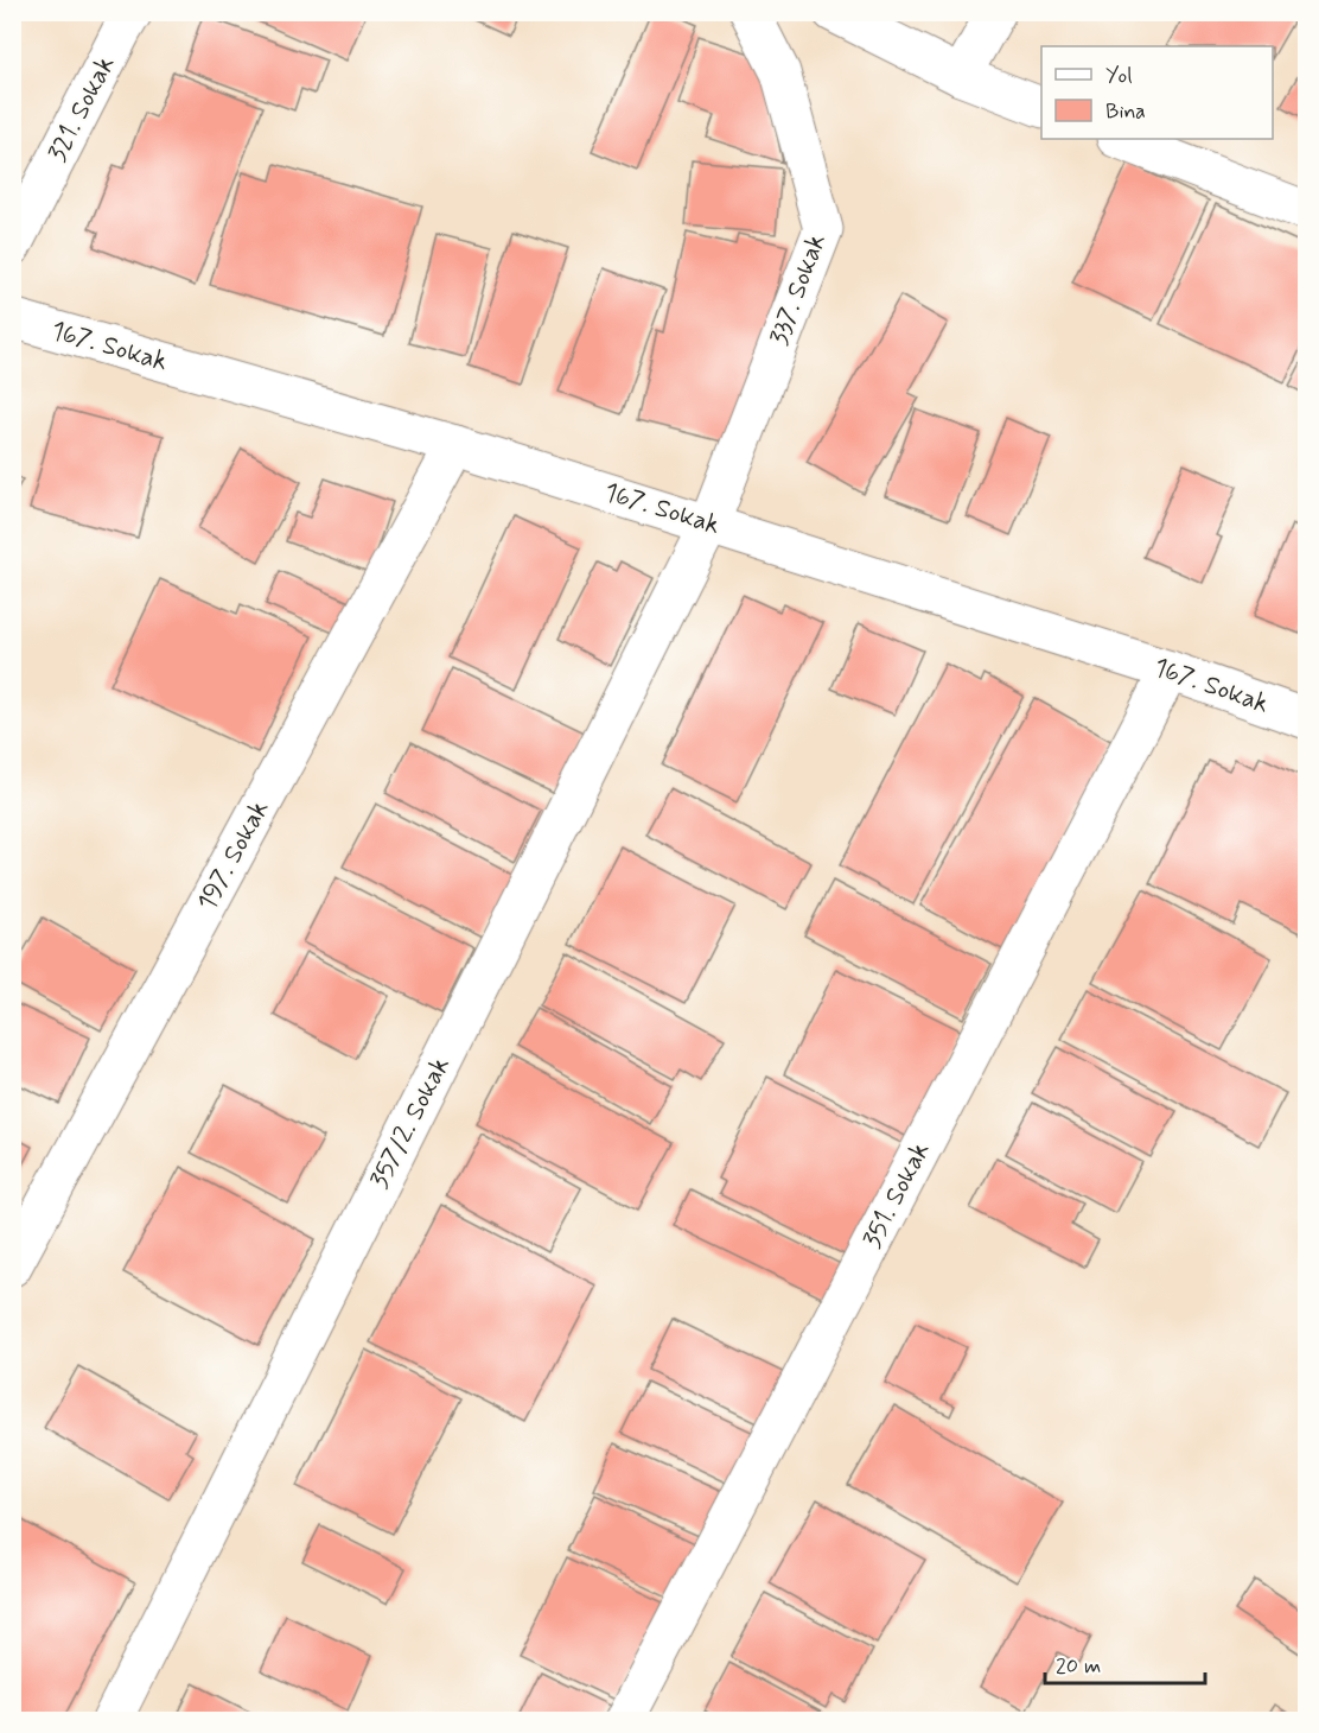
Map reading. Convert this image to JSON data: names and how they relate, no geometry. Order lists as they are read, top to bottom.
{
  "streets": {
    "street": [
      "321. Sokak",
      "337. Sokak",
      "167. Sokak",
      "197. Sokak",
      "357/2. Sokak",
      "351. Sokak"
    ]
  },
  "crossings": [
    ["337. Sokak", "167. Sokak"],
    ["337. Sokak", "357/2. Sokak"],
    ["167. Sokak", "197. Sokak"],
    ["167. Sokak", "357/2. Sokak"],
    ["167. Sokak", "351. Sokak"]
  ],
  "legend": ["Yol", "Bina"],
  "scale_bar": "20 m"
}
